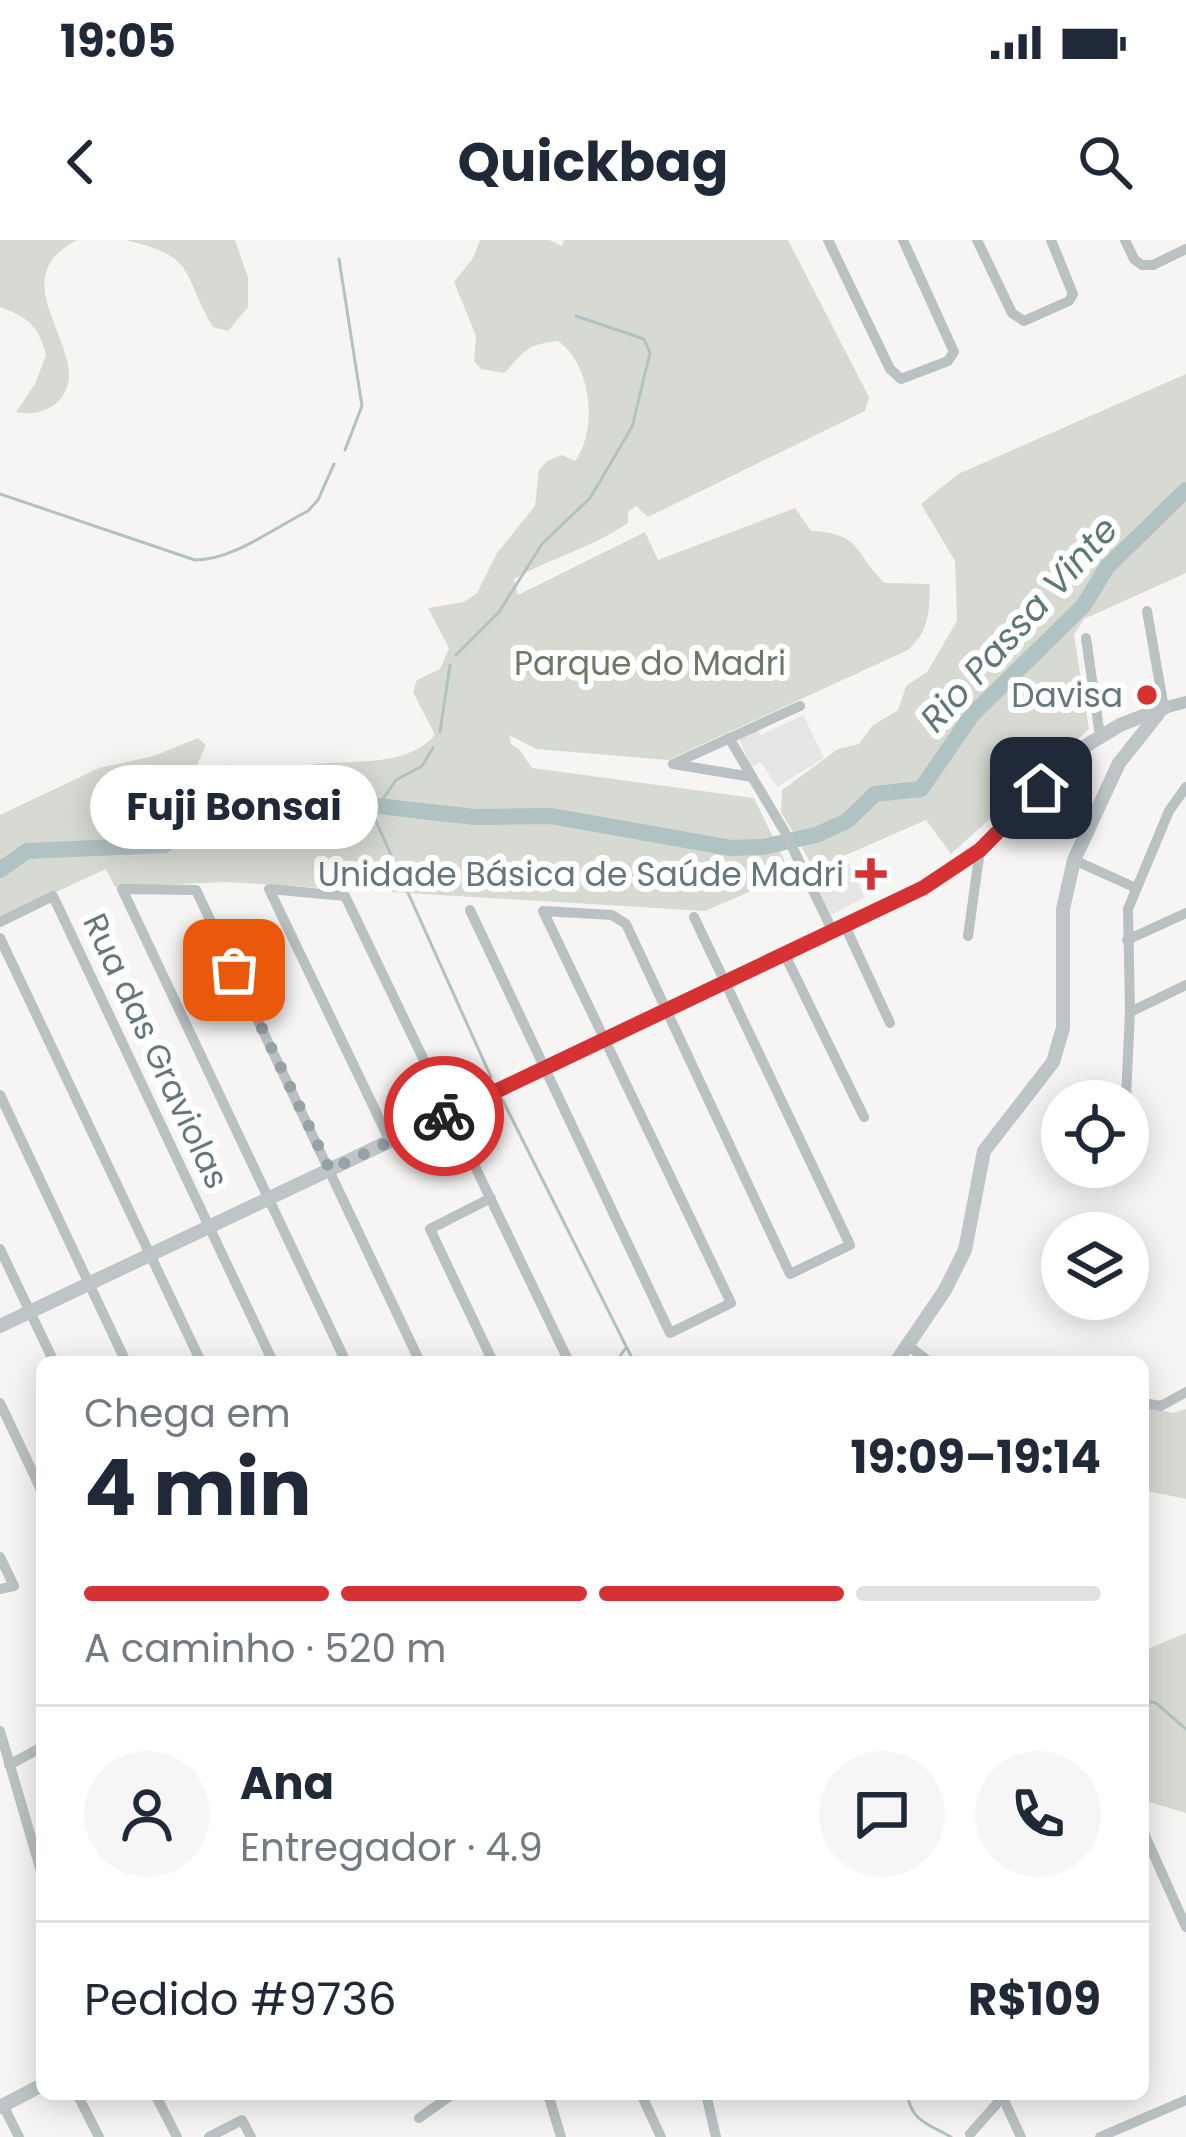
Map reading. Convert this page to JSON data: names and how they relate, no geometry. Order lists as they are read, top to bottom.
{
  "streets": {
    "street": ["Rua das Graviolas"]
  },
  "water": ["Rio Passa Vinte"],
  "parks": ["Parque do Madri"],
  "places": {
    "other": ["Davisa", "Fuji Bonsai"],
    "health": ["Unidade Básica de Saúde Madri"]
  },
  "page": {
    "status": "19:05",
    "header": "Quickbag",
    "bubble": "Fuji Bonsai",
    "heading": ["4 min", "Chega em", "19:09–19:14"],
    "panel": [
      "Ana",
      "Entregador · 4.9",
      "Pedido #9736",
      "R$109"
    ],
    "bar": "A caminho · 520 m"
  }
}
